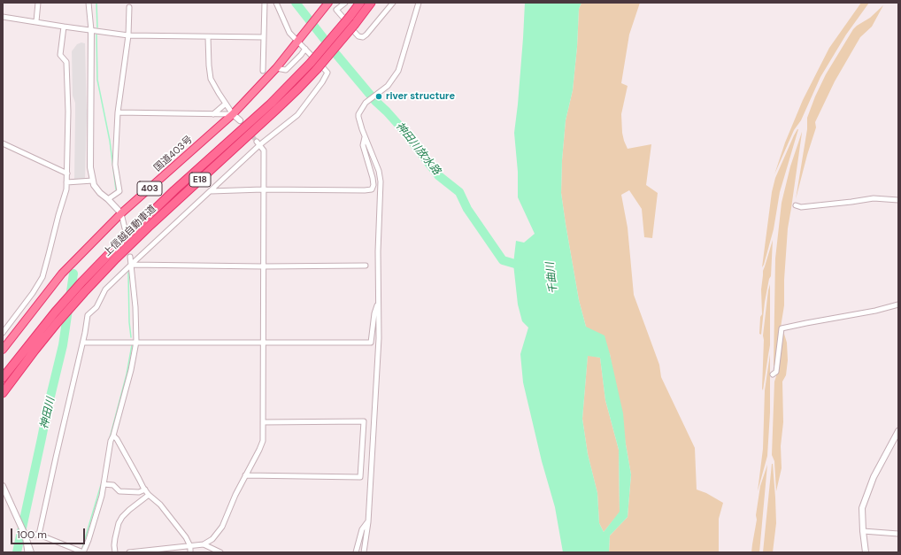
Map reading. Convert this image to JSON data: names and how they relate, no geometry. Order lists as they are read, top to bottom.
{
  "streets": {
    "highway": [
      "国道403号",
      "E18",
      "403",
      "上信越自動車道"
    ]
  },
  "water": ["神田川放水路", "千曲川", "神田川"],
  "places": ["river structure"],
  "scale_bar": "100 m"
}
